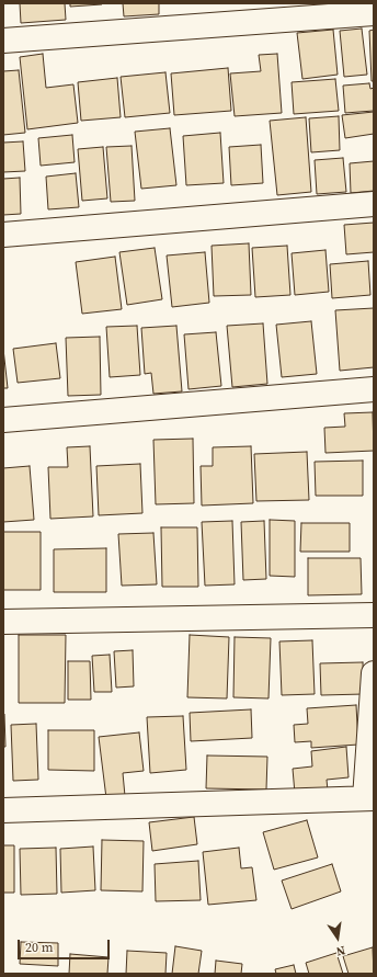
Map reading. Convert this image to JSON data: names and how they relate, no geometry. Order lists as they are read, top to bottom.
{
  "scale_bar": "20 m",
  "north": "bottom"
}
